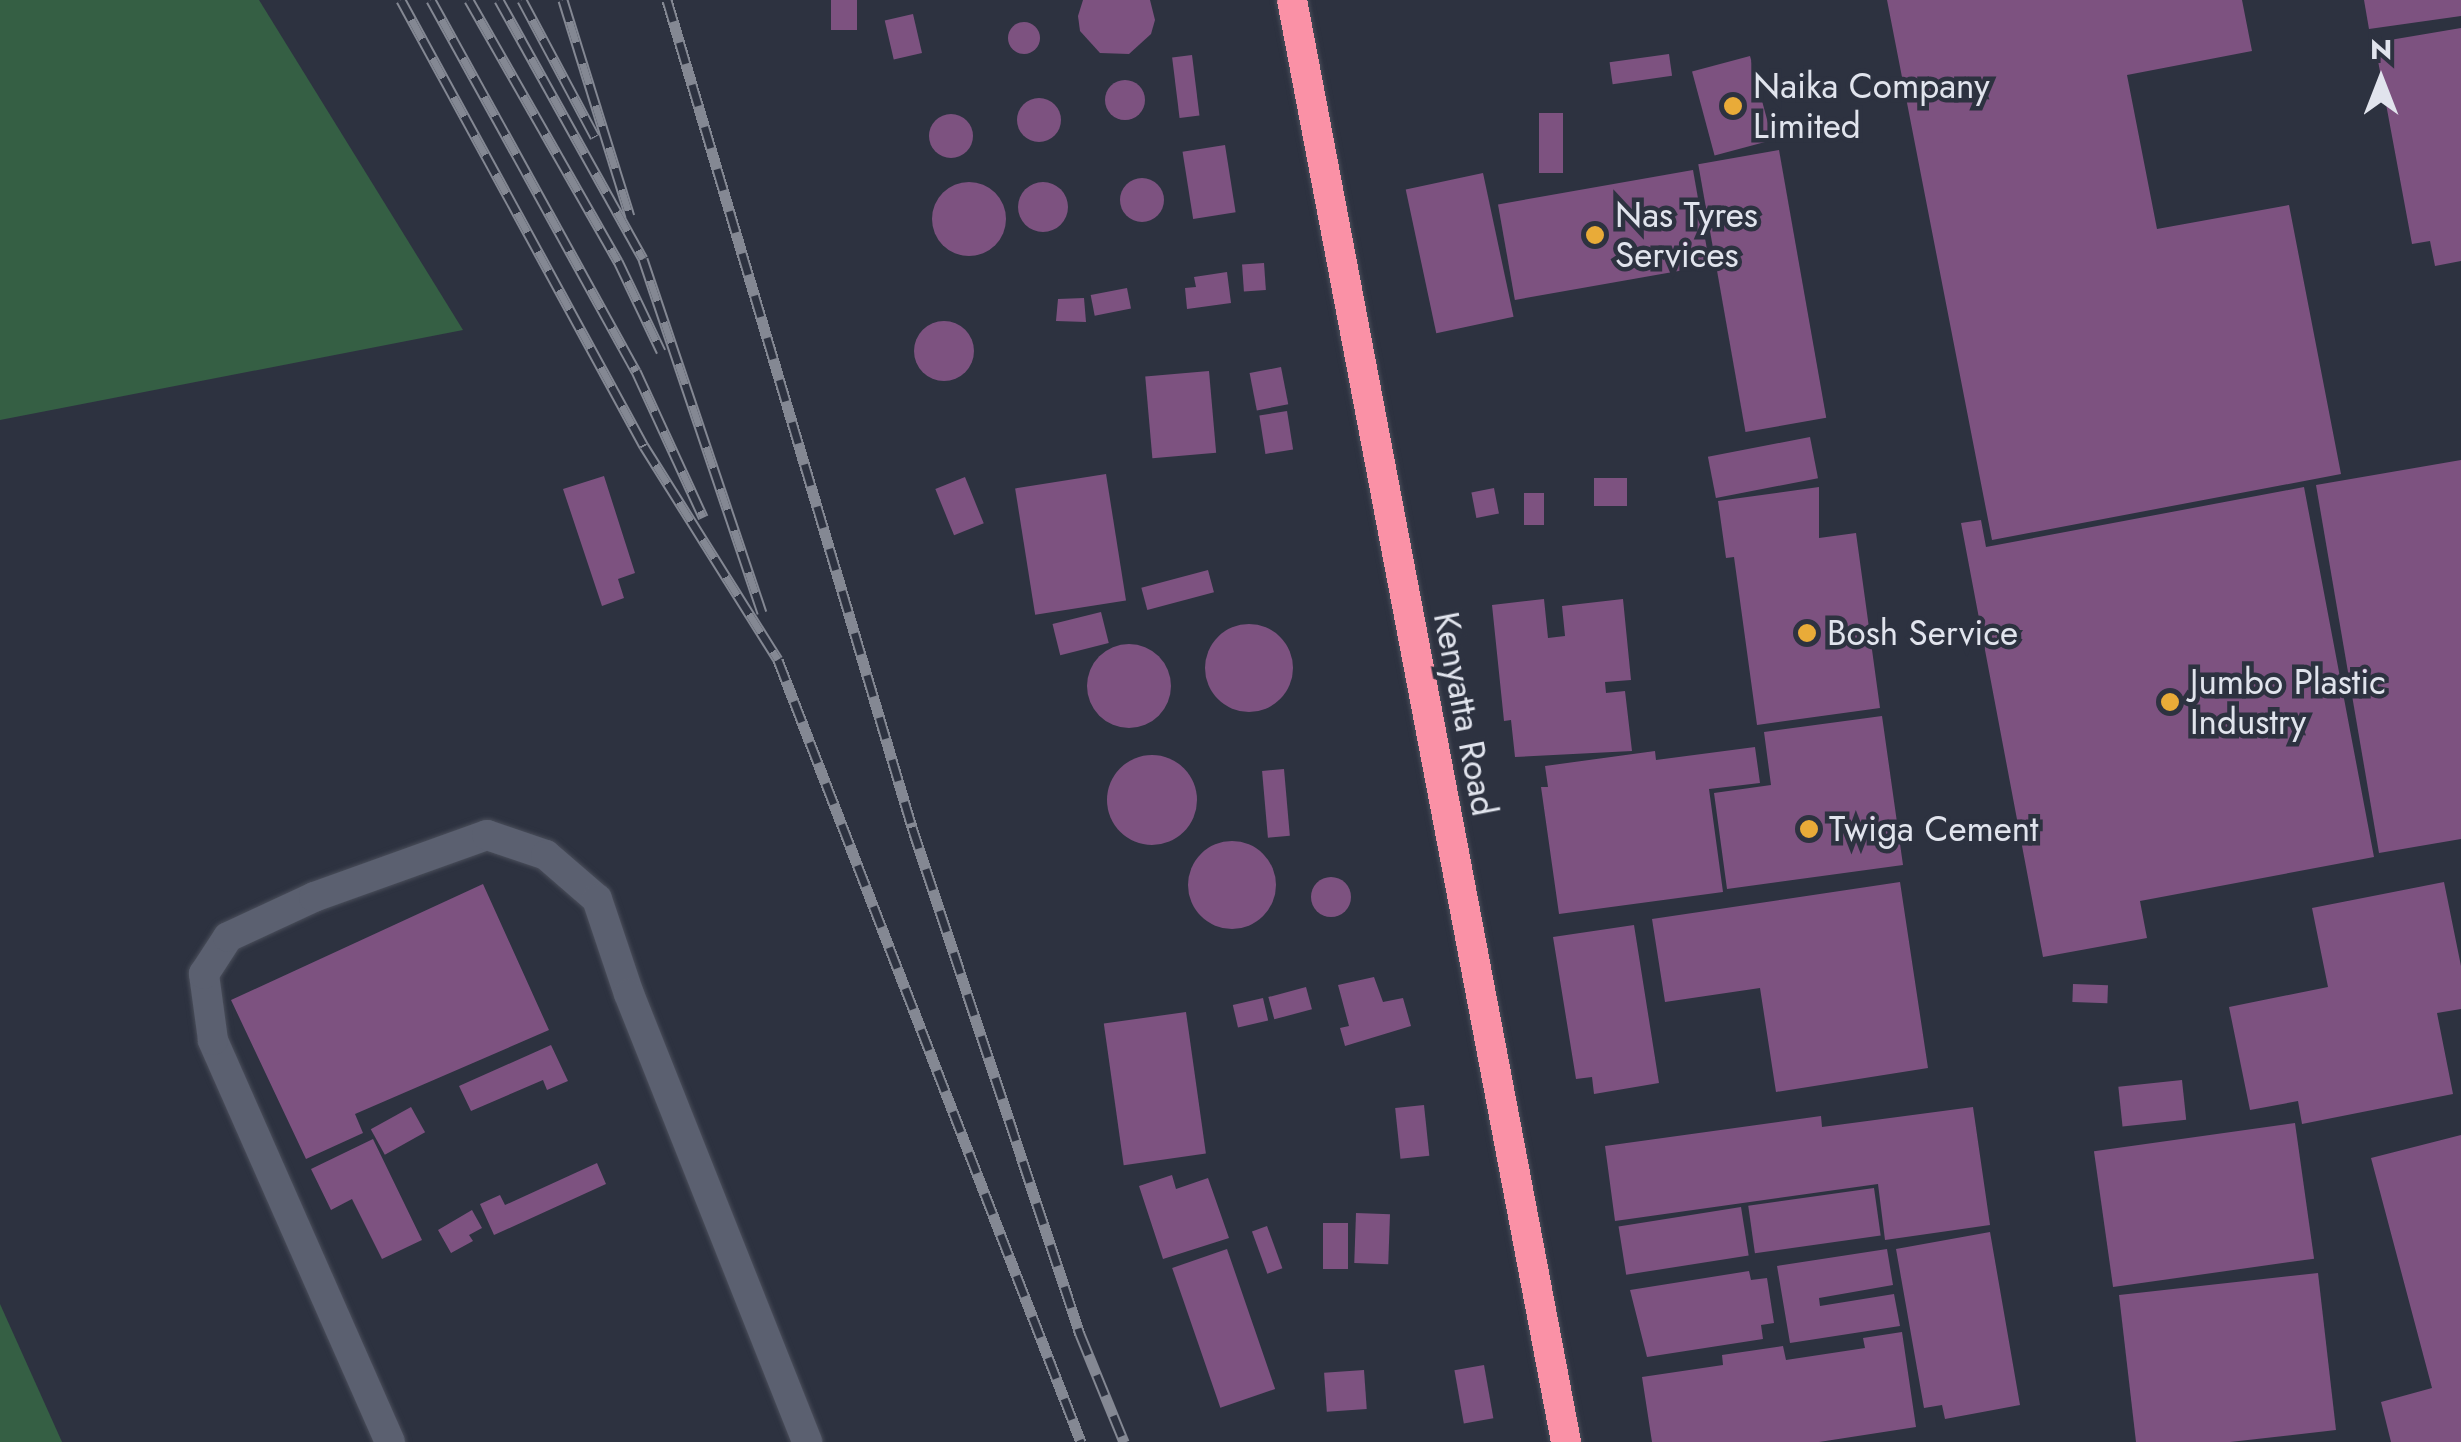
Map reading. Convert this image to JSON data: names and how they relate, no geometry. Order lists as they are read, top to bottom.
{
  "streets": {
    "highway": ["Kenyatta Road"]
  },
  "places": [
    "Naika Company Limited",
    "Nas Tyres Services",
    "Bosh Service",
    "Jumbo Plastic Industry",
    "Twiga Cement"
  ],
  "north": "top"
}
